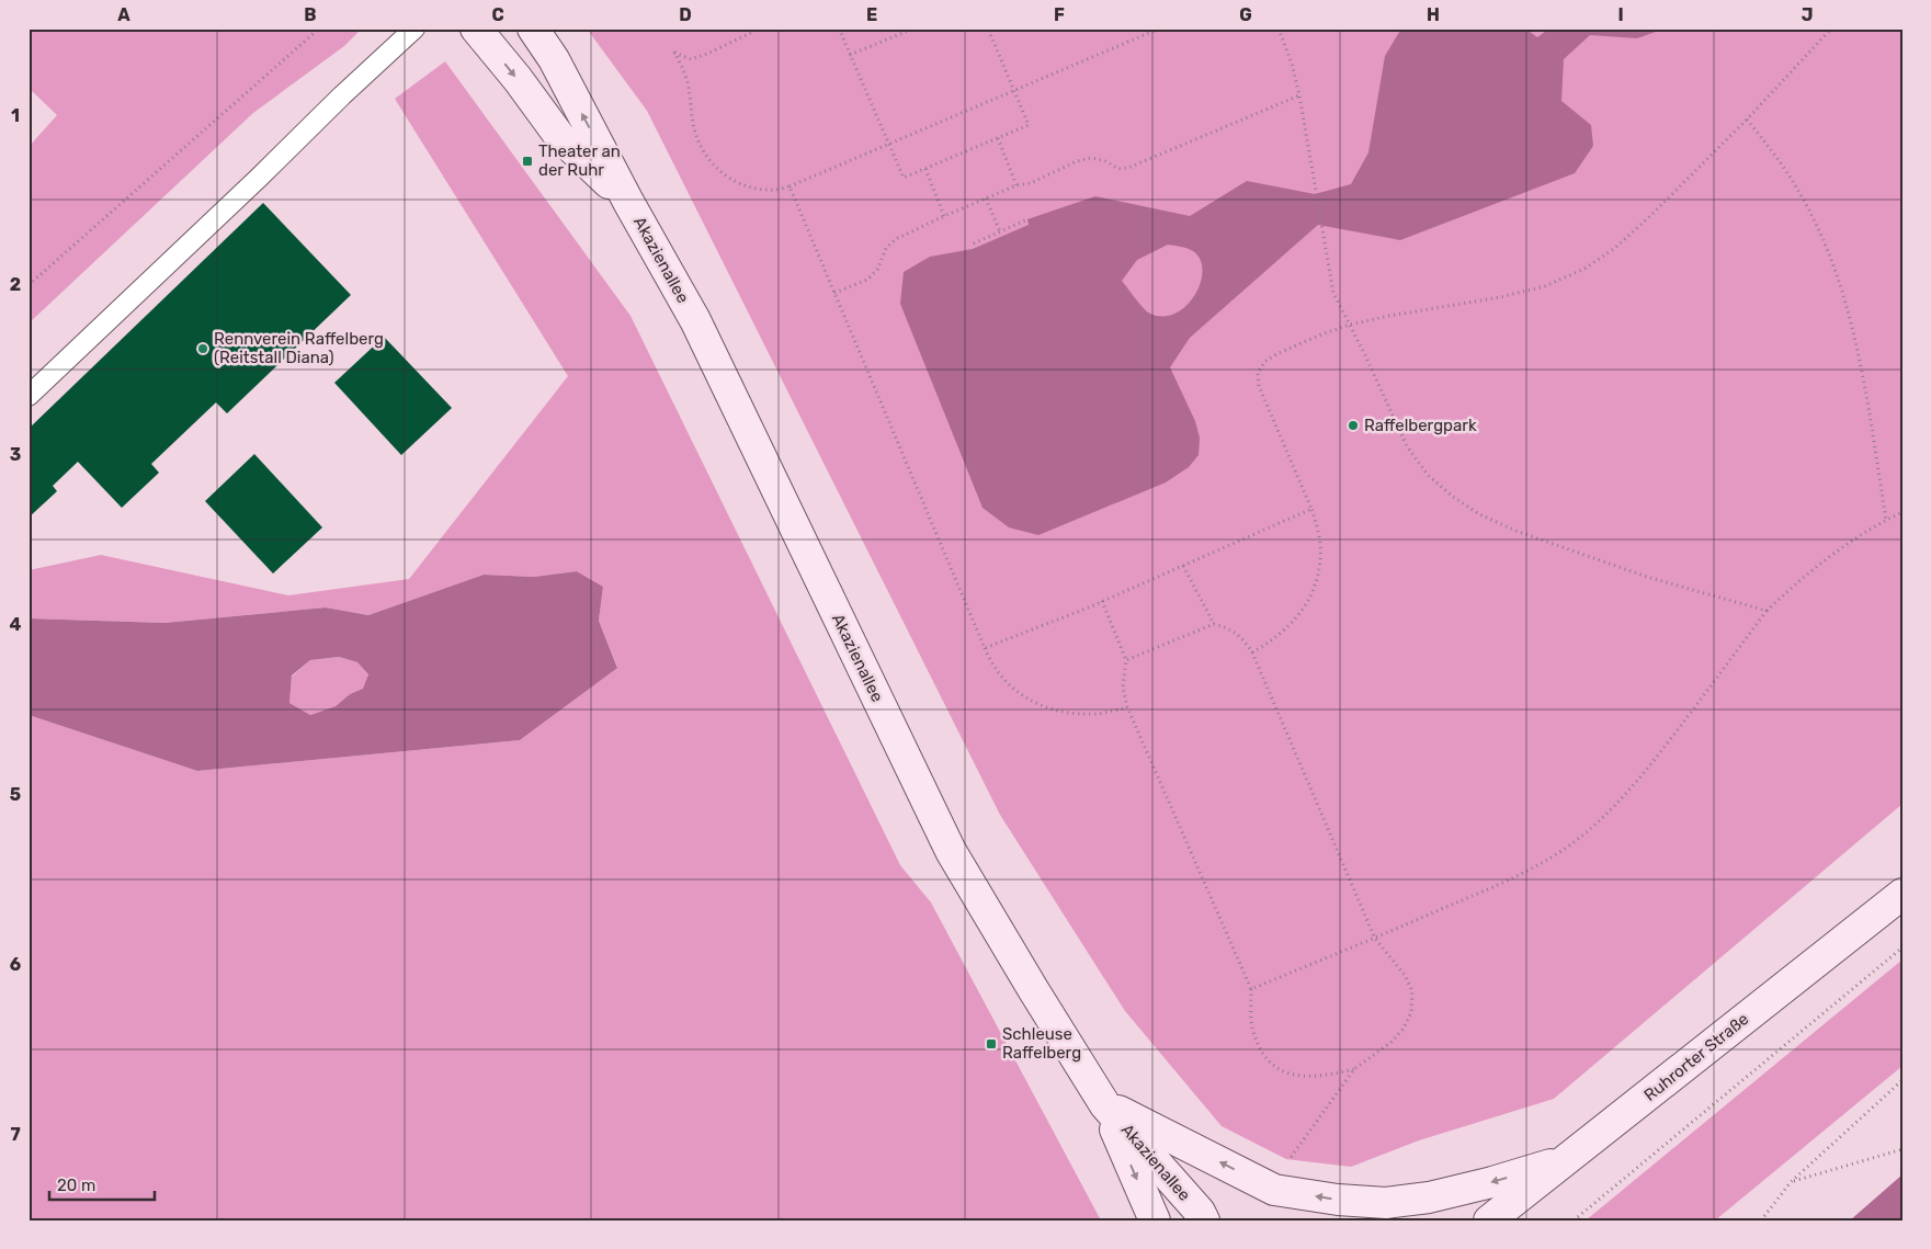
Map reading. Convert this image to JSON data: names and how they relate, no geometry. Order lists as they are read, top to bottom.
{
  "streets": {
    "main road": ["Akazienallee", "Ruhrorter Straße"]
  },
  "places": {
    "transit": ["Theater an der Ruhr", "Schleuse Raffelberg"],
    "other": ["Rennverein Raffelberg (Reitstall Diana)", "Raffelbergpark"]
  },
  "scale_bar": "20 m",
  "grid": {
    "columns": [
      "A",
      "B",
      "C",
      "D",
      "E",
      "F",
      "G",
      "H",
      "I",
      "J"
    ],
    "rows": [
      "1",
      "2",
      "3",
      "4",
      "5",
      "6",
      "7"
    ]
  }
}
